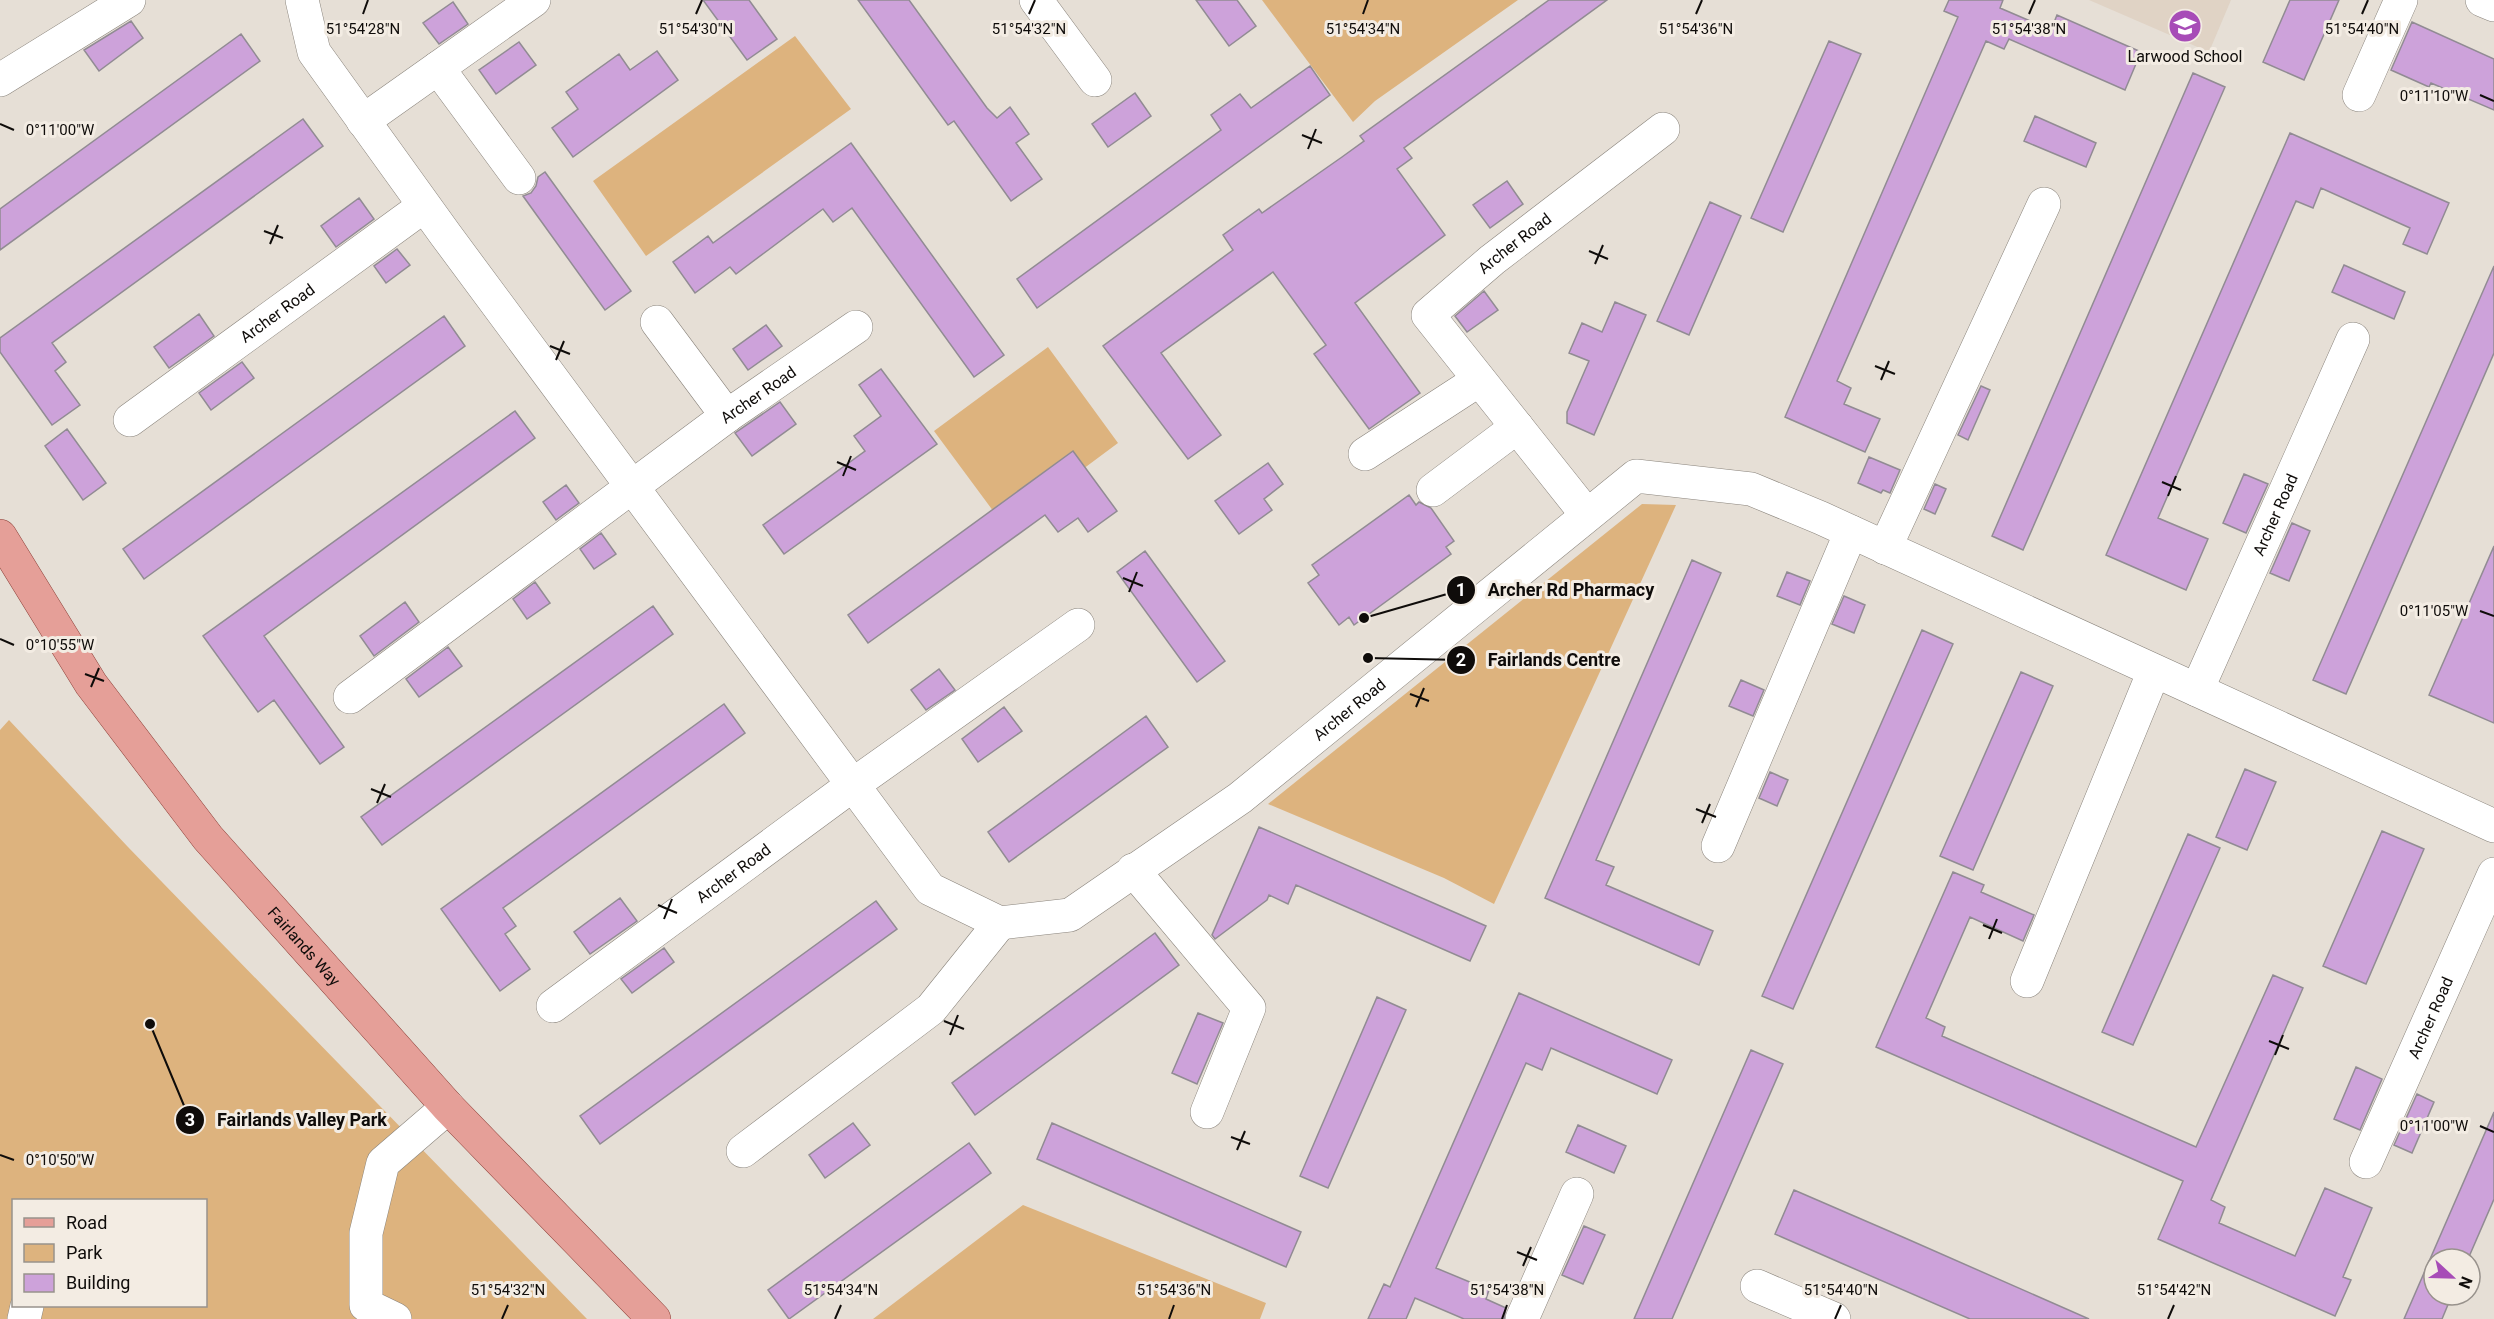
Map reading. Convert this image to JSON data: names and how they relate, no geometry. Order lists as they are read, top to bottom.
{
  "streets": {
    "main road": ["Fairlands Way"],
    "street": ["Archer Road"]
  },
  "places": {
    "school or university": ["Larwood School"],
    "other": ["Archer Rd Pharmacy", "Fairlands Centre", "Fairlands Valley Park"]
  },
  "legend": ["Road", "Park", "Building"],
  "north": "right",
  "coordinates": [
    "51°54'28\"N",
    "51°54'40\"N",
    "51°54'30\"N",
    "51°54'32\"N",
    "51°54'34\"N",
    "51°54'36\"N",
    "51°54'38\"N",
    "0°11'10\"W",
    "0°11'00\"W",
    "0°11'05\"W",
    "0°10'55\"W",
    "0°10'50\"W",
    "51°54'42\"N"
  ]
}
